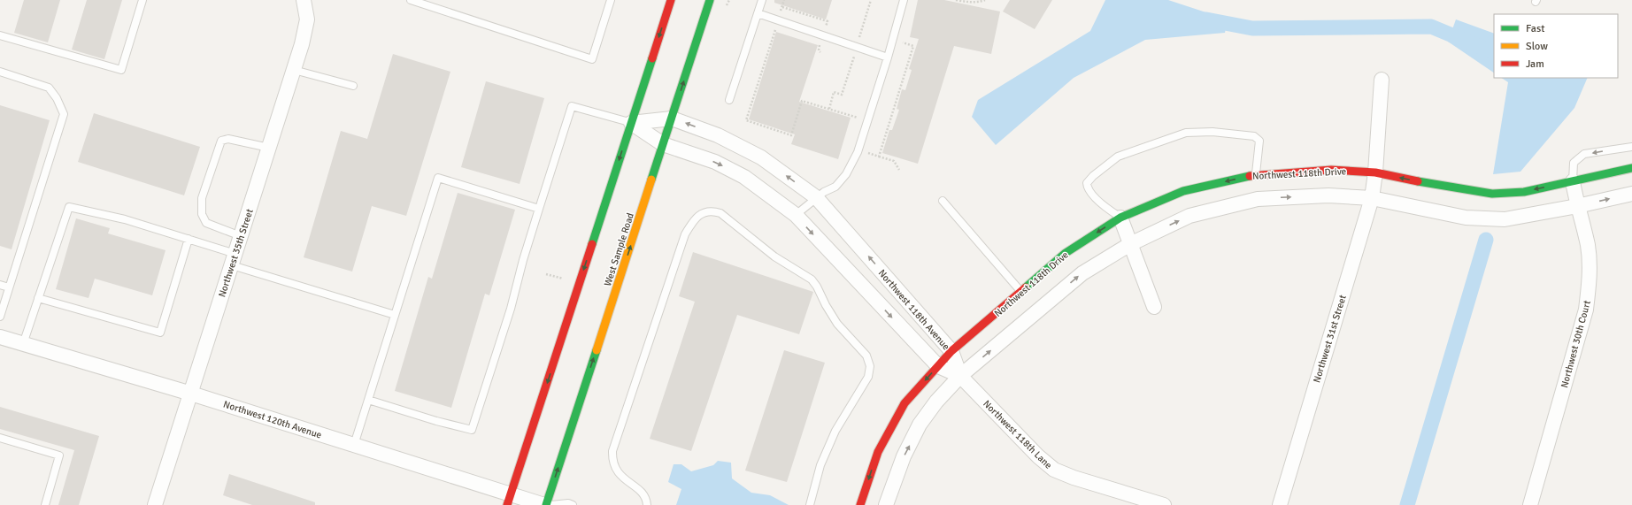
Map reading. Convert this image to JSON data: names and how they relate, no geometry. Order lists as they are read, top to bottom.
{
  "streets": {
    "main road": ["Northwest 118th Drive", "West Sample Road"],
    "street": [
      "Northwest 35th Street",
      "Northwest 118th Avenue",
      "Northwest 31st Street",
      "Northwest 30th Court",
      "Northwest 120th Avenue",
      "Northwest 118th Lane"
    ]
  },
  "crossings": [
    ["Northwest 118th Drive", "Northwest 118th Avenue"],
    ["Northwest 118th Drive", "Northwest 31st Street"],
    ["Northwest 118th Drive", "Northwest 30th Court"],
    ["West Sample Road", "Northwest 118th Avenue"],
    ["West Sample Road", "Northwest 120th Avenue"],
    ["Northwest 35th Street", "Northwest 120th Avenue"],
    ["Northwest 118th Avenue", "Northwest 118th Lane"]
  ],
  "one_way": ["Northwest 118th Drive"],
  "legend": ["Fast", "Slow", "Jam"]
}
